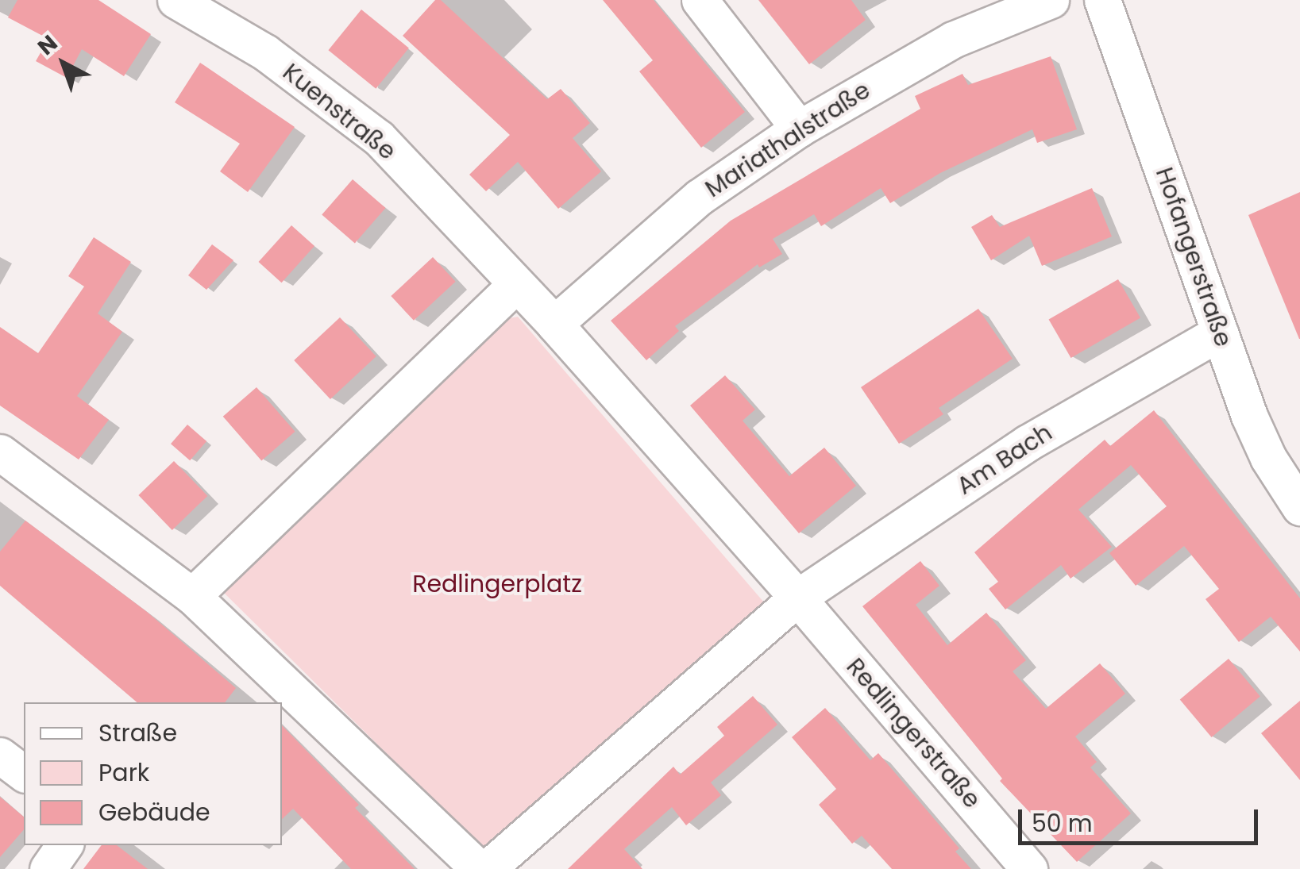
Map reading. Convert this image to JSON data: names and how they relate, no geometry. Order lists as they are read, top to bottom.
{
  "streets": {
    "street": [
      "Kuenstraße",
      "Mariathalstraße",
      "Hofangerstraße",
      "Am Bach",
      "Redlingerstraße"
    ]
  },
  "crossings": [
    ["Hofangerstraße", "Am Bach"],
    ["Am Bach", "Redlingerstraße"]
  ],
  "parks": ["Redlingerplatz"],
  "legend": ["Straße", "Park", "Gebäude"],
  "scale_bar": "50 m",
  "north": "top left"
}
